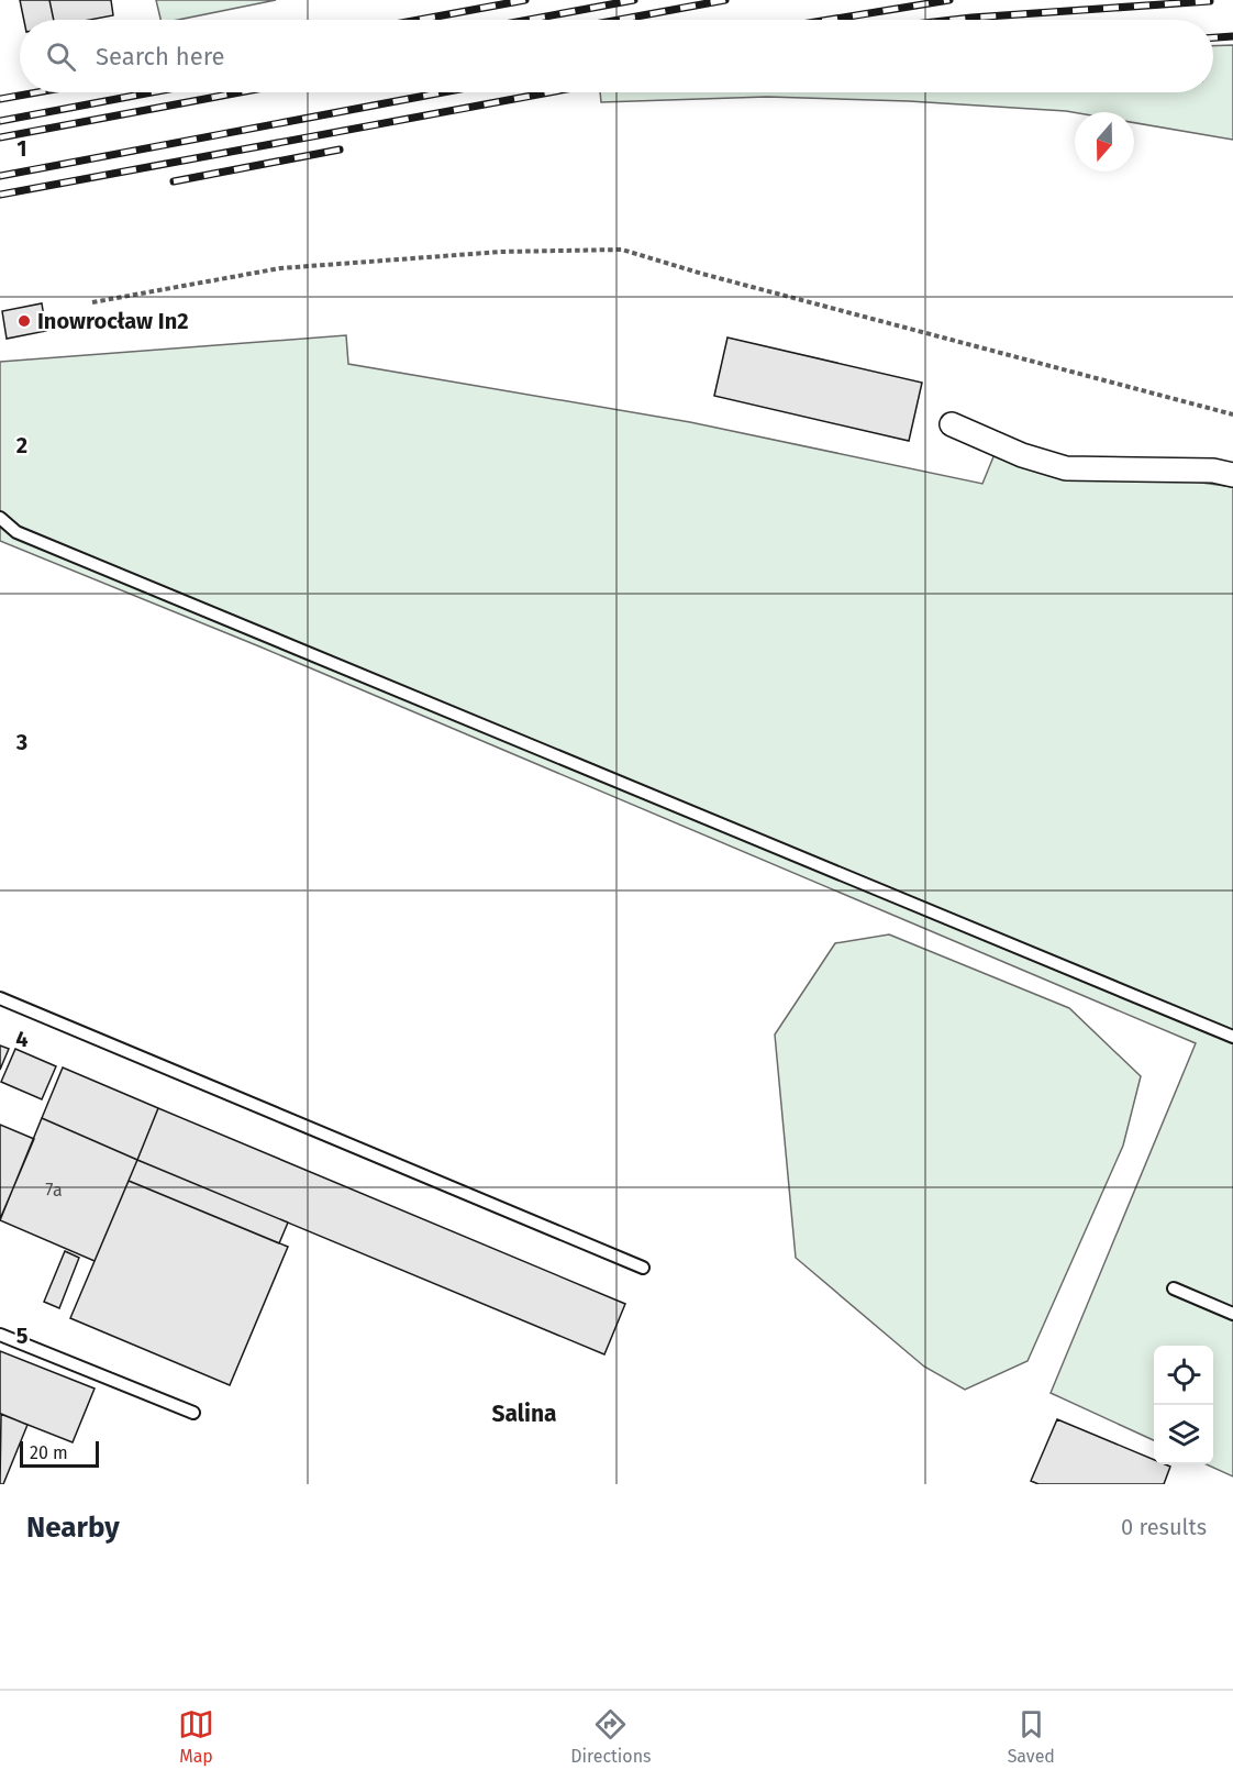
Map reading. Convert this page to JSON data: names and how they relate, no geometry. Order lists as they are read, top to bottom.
{
  "districts": ["Salina"],
  "places": ["Inowrocław In2"],
  "house_numbers": ["7a"],
  "scale_bar": "20 m",
  "north": "bottom",
  "page": {
    "search": "Search here",
    "scale": "20 m",
    "heading": ["Nearby", "0 results"],
    "nav": ["Map", "Directions", "Saved"]
  },
  "grid": {
    "rows": [
      "1",
      "2",
      "3",
      "4",
      "5"
    ]
  }
}
